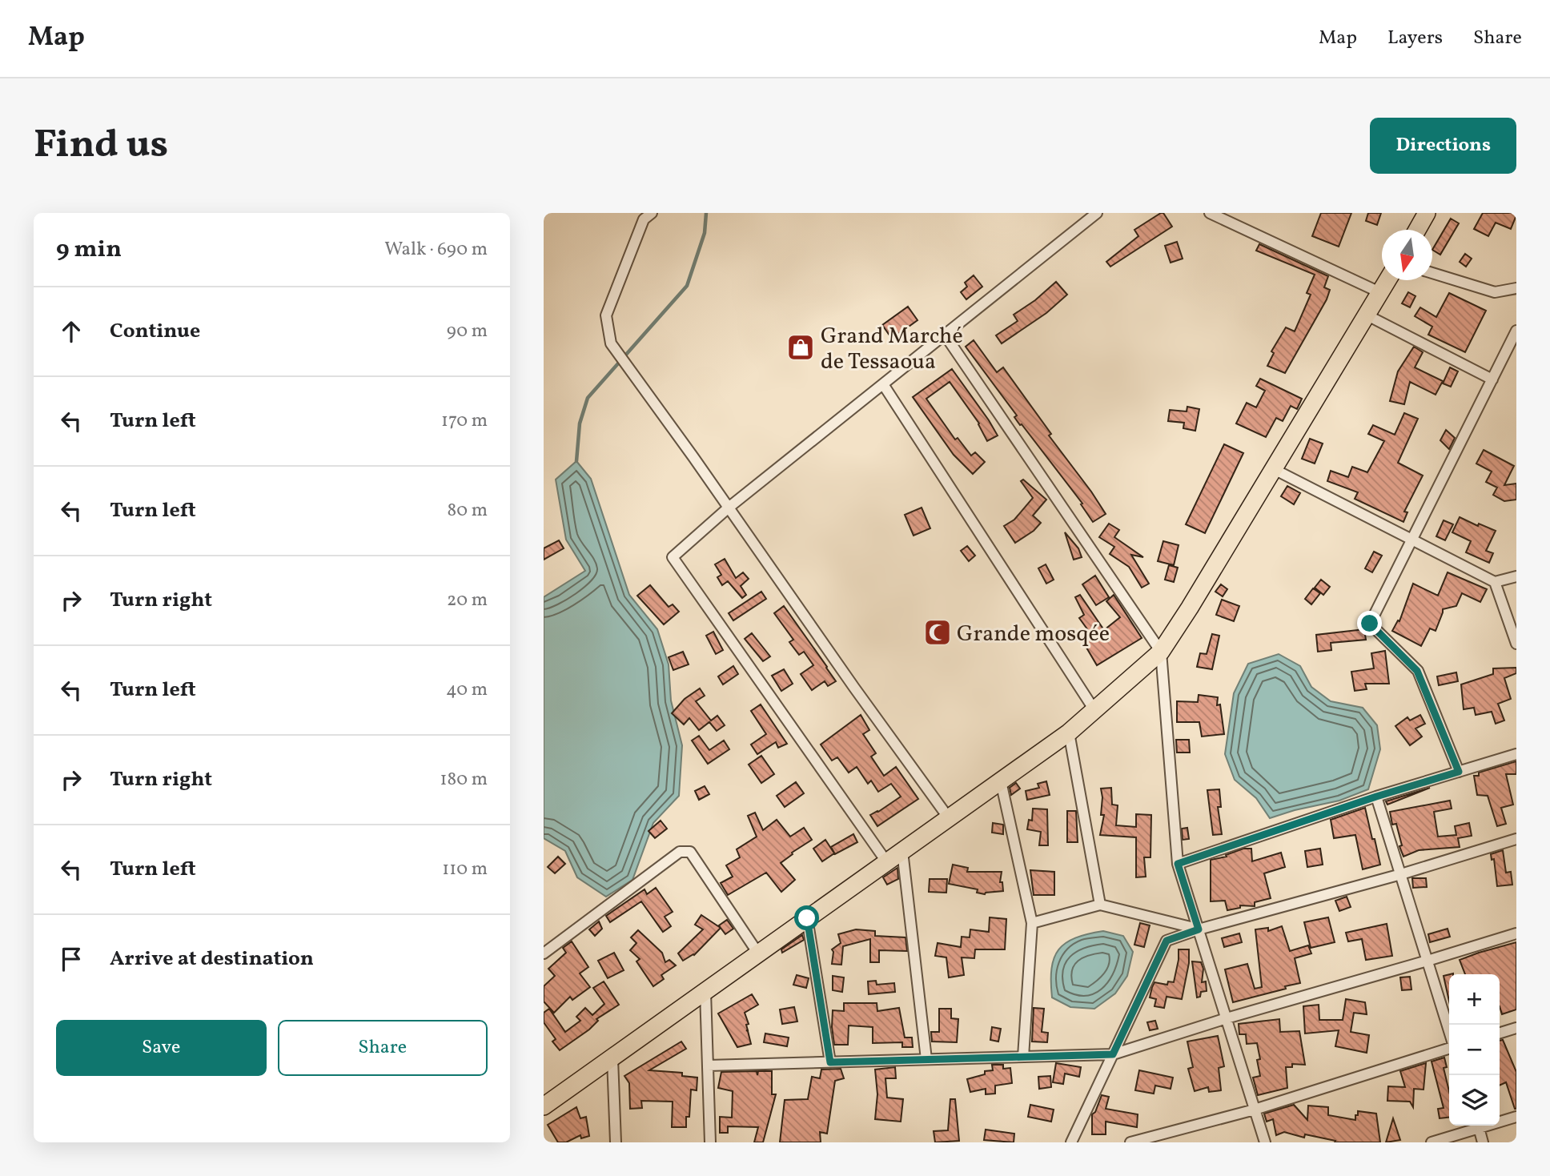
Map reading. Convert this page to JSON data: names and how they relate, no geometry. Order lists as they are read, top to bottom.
{
  "places": {
    "shop": ["Grand Marché de Tessaoua"],
    "mosque": ["Grande mosqée"]
  },
  "north": "bottom",
  "page": {
    "header": "Map",
    "nav": ["Map", "Layers", "Share"],
    "buttons": [
      "Directions",
      ["Save", "Share"]
    ],
    "title": "Find us",
    "heading": ["9 min", "Walk · 690 m"],
    "list": [
      ["Continue", "90 m"],
      ["Turn left", "170 m"],
      ["Turn left", "80 m"],
      ["Turn right", "20 m"],
      ["Turn left", "40 m"],
      ["Turn right", "180 m"],
      ["Turn left", "110 m"],
      "Arrive at destination"
    ],
    "map_buttons": ["+", "−"]
  }
}
